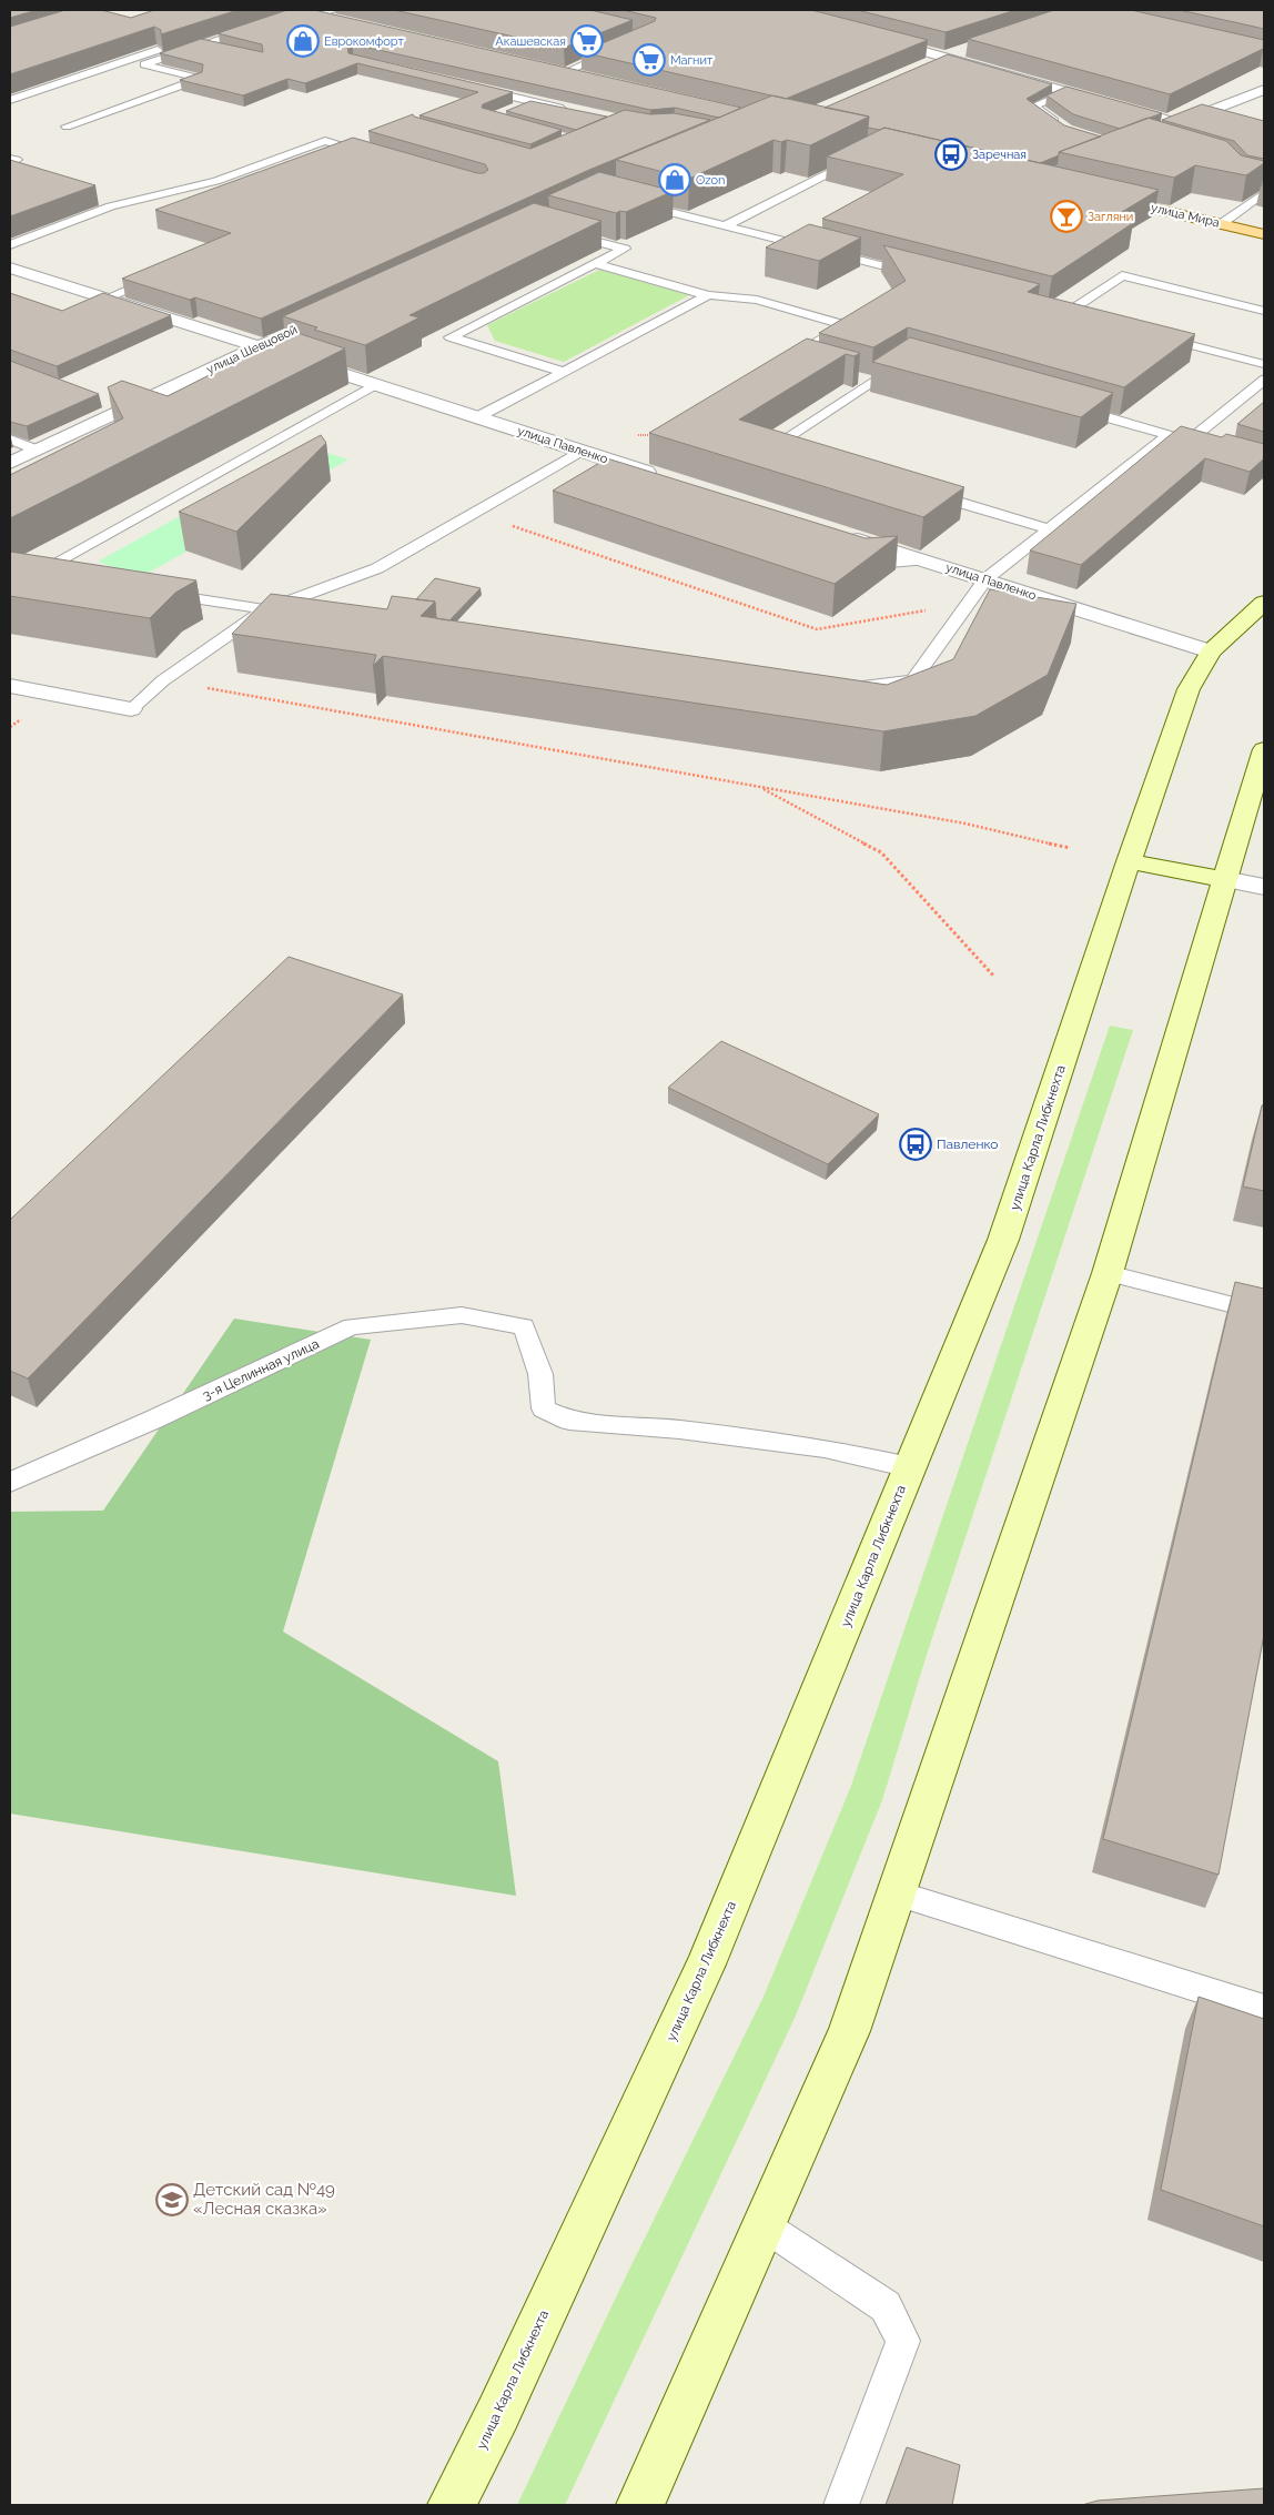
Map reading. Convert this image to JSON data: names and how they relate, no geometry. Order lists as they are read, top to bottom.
{
  "streets": {
    "main road": ["улица Мира", "улица Карла Либкнехта"],
    "street": ["улица Шевцовой", "улица Павленко"],
    "lane": ["3-я Целинная улица"]
  },
  "crossings": [
    ["улица Шевцовой", "улица Павленко"],
    ["улица Павленко", "улица Карла Либкнехта"],
    ["улица Карла Либкнехта", "3-я Целинная улица"]
  ],
  "places": {
    "shop": ["Еврокомфорт", "Ozon"],
    "supermarket": ["Акашевская", "Магнит"],
    "bus stop": ["Заречная", "Павленко"],
    "bar": ["Загляни"],
    "school or university": ["Детский сад №49 «Лесная сказка»"]
  }
}
